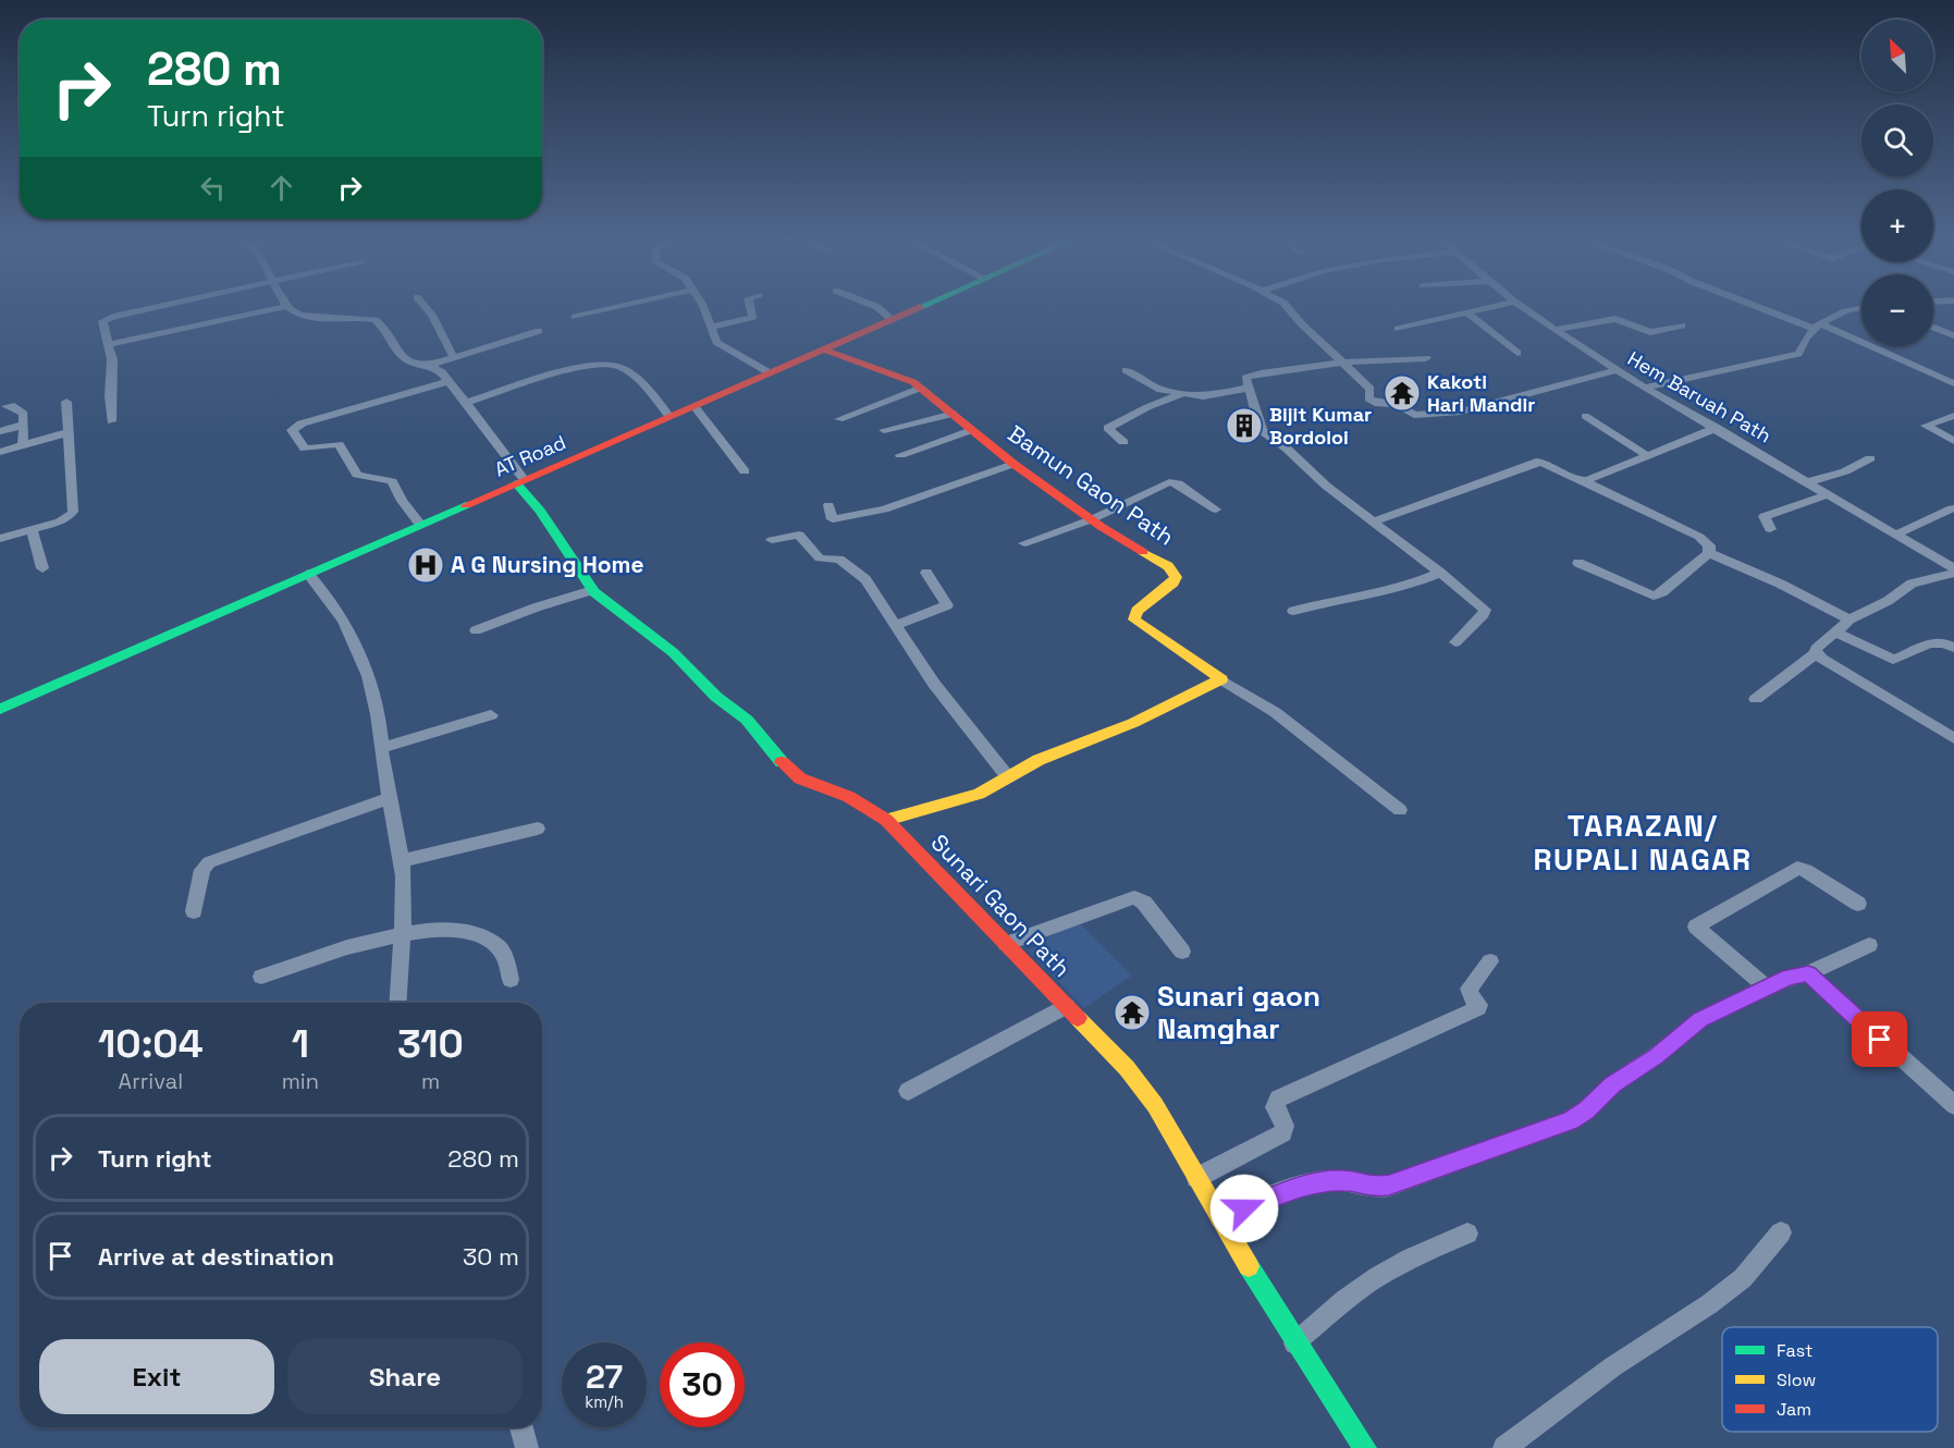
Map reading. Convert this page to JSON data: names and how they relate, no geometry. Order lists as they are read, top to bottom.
{
  "streets": {
    "main road": ["AT Road", "Bamun Gaon Path", "Sunari Gaon Path"],
    "street": ["Hem Baruah Path"]
  },
  "crossings": [
    ["AT Road", "Bamun Gaon Path"],
    ["AT Road", "Sunari Gaon Path"]
  ],
  "districts": ["TARAZAN/ RUPALI NAGAR"],
  "places": {
    "temple": ["Kakoti Hari Mandir", "Sunari gaon Namghar"],
    "building": ["Bijit Kumar Bordoloi"],
    "hospital": ["A G Nursing Home"]
  },
  "legend": ["Fast", "Slow", "Jam"],
  "north": "top left",
  "page": {
    "map_buttons": ["+", "−"],
    "turn": ["280 m", "Turn right"],
    "eta": [
      "10:04",
      "Arrival",
      "1",
      "min",
      "310",
      "m"
    ],
    "list": [
      {
        "name": "Turn right",
        "value": "280 m"
      },
      {
        "name": "Arrive at destination",
        "value": "30 m"
      }
    ],
    "buttons": ["Exit", "Share"],
    "speed": "27 km/h",
    "limit": "30"
  }
}
